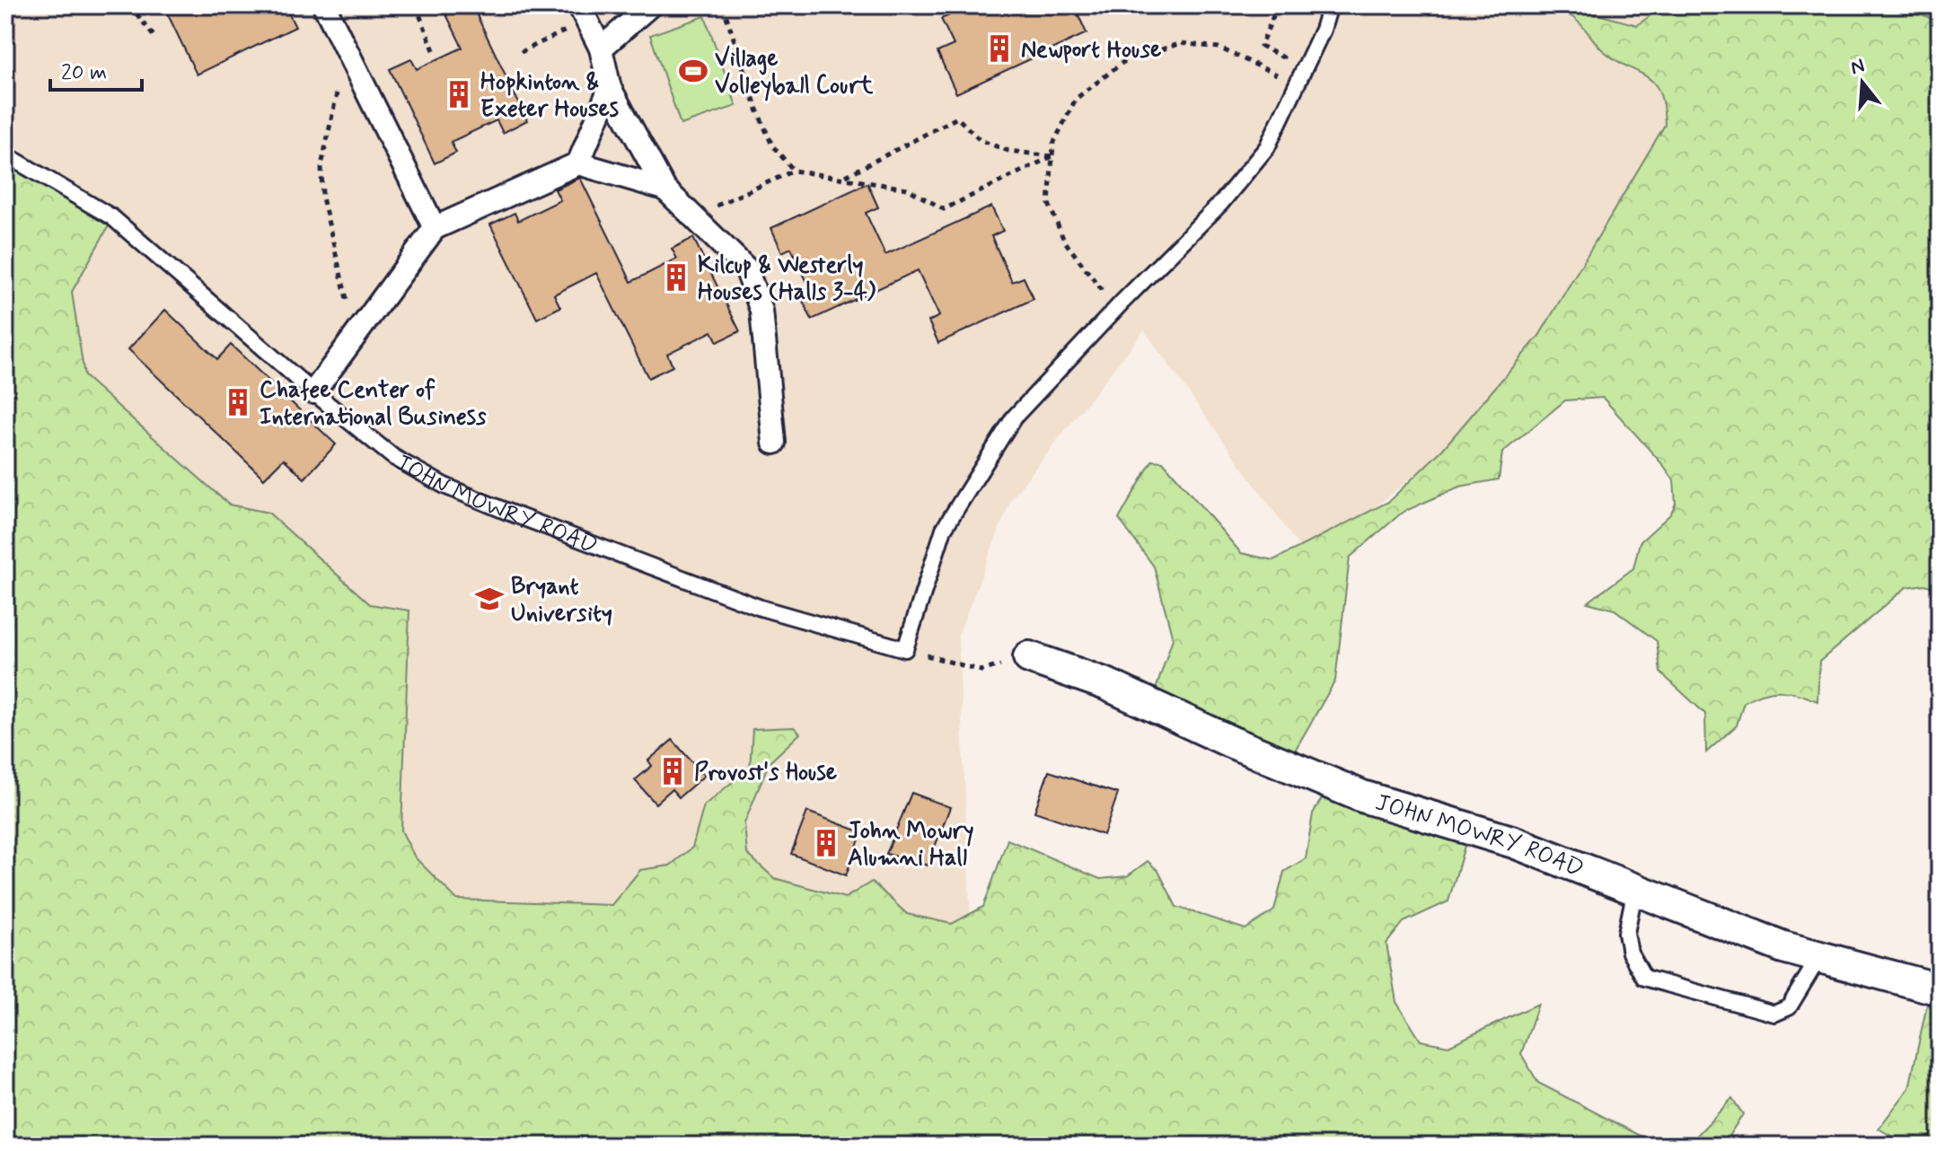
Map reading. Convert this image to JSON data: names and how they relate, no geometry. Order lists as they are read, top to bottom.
{
  "streets": {
    "street": ["JOHN MOWRY ROAD"]
  },
  "places": {
    "building": [
      "Newport House",
      "Hopkinton & Exeter Houses",
      "Kilcup & Westerly Houses (Halls 3-4)",
      "Chafee Center of International Business",
      "Provost's House",
      "John Mowry Alumni Hall"
    ],
    "sports": ["Village Volleyball Court"],
    "school or university": ["Bryant University"]
  },
  "scale_bar": "20 m",
  "north": "top"
}
